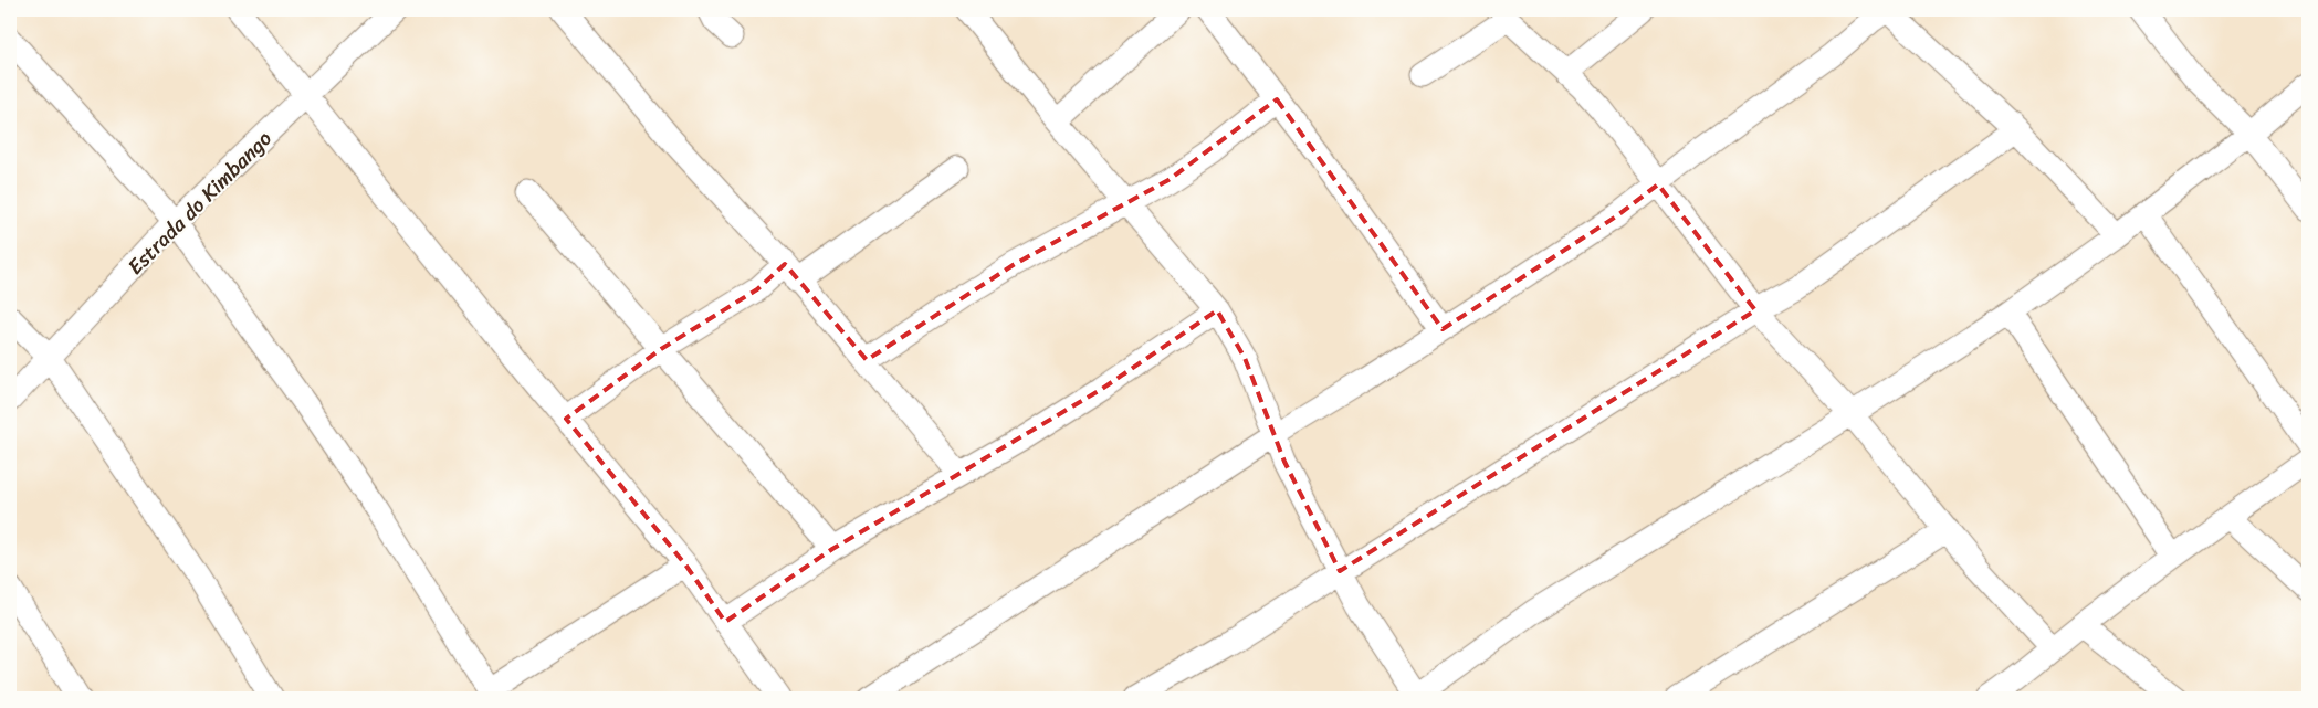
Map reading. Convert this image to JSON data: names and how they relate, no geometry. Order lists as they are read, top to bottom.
{
  "streets": {
    "street": ["Estrada do Kimbango"]
  }
}
